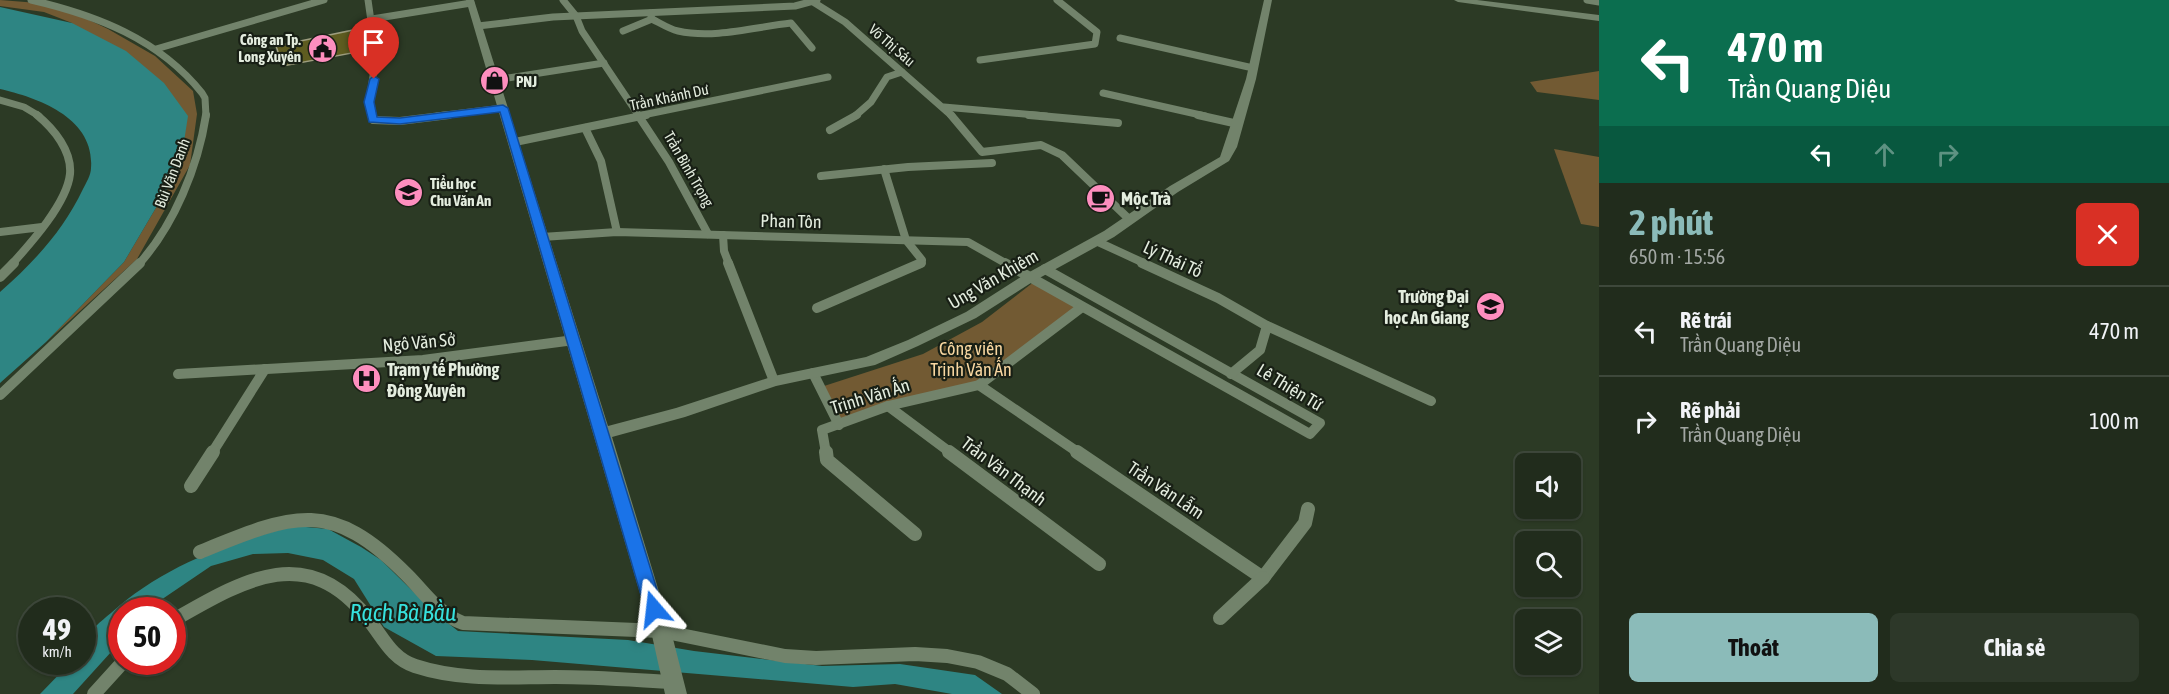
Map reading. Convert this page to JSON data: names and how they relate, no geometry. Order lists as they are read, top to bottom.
{
  "streets": {
    "street": [
      "Võ Thị Sáu",
      "Trần Khánh Dư",
      "Trần Bình Trọng",
      "Bùi Văn Danh",
      "Phan Tôn",
      "Lý Thái Tổ",
      "Ung Văn Khiêm",
      "Ngô Văn Sở",
      "Lê Thiện Tứ",
      "Trịnh Văn Ấn",
      "Trần Văn Thạnh",
      "Trần Văn Lẫm"
    ]
  },
  "crossings": [
    ["Võ Thị Sáu", "Trần Bình Trọng"],
    ["Võ Thị Sáu", "Ung Văn Khiêm"],
    ["Trần Khánh Dư", "Trần Bình Trọng"],
    ["Trần Bình Trọng", "Phan Tôn"],
    ["Phan Tôn", "Ung Văn Khiêm"],
    ["Phan Tôn", "Lê Thiện Tứ"],
    ["Lý Thái Tổ", "Ung Văn Khiêm"],
    ["Ung Văn Khiêm", "Lê Thiện Tứ"],
    ["Lê Thiện Tứ", "Trịnh Văn Ấn"],
    ["Trịnh Văn Ấn", "Trần Văn Thạnh"],
    ["Trịnh Văn Ấn", "Trần Văn Lẫm"]
  ],
  "water": ["Rạch Bà Bầu"],
  "parks": ["Công viên Trịnh Văn Ấn"],
  "places": {
    "public building": ["Công an Tp. Long Xuyên"],
    "shop": ["PNJ"],
    "school or university": ["Tiểu học Chu Văn An", "Trường Đại học An Giang"],
    "cafe": ["Mộc Trà"],
    "hospital": ["Trạm y tế Phường Đông Xuyên"]
  },
  "page": {
    "turn": ["470 m", "Trần Quang Diệu"],
    "heading": ["2 phút", "650 m · 15:56"],
    "list": [
      {
        "name": "Rẽ trái",
        "note": "Trần Quang Diệu",
        "value": "470 m"
      },
      {
        "name": "Rẽ phải",
        "note": "Trần Quang Diệu",
        "value": "100 m"
      }
    ],
    "speed": "49 km/h",
    "limit": "50",
    "buttons": ["Thoát", "Chia sẻ"]
  }
}
